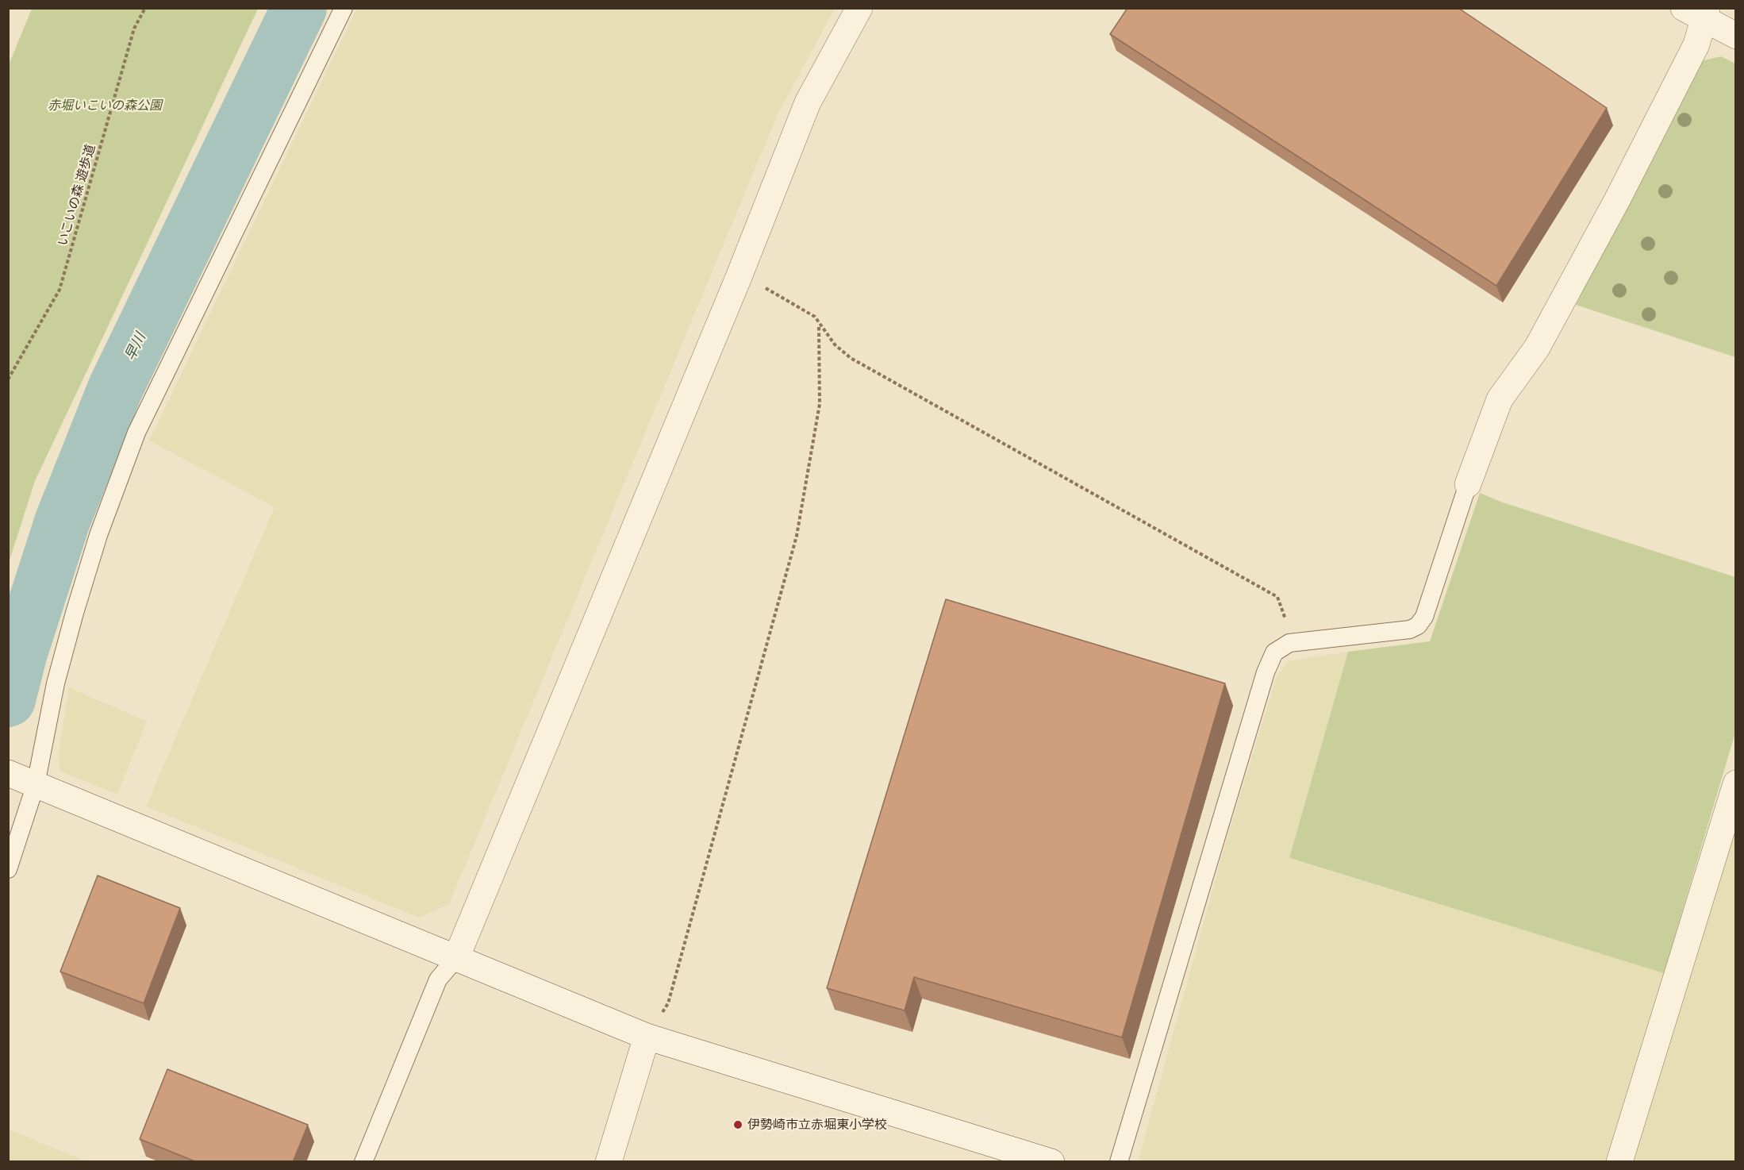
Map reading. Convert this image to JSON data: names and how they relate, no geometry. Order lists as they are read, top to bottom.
{
  "streets": {
    "path": ["いこいの森 遊歩道"]
  },
  "water": ["早川"],
  "parks": ["赤堀いこいの森公園"],
  "places": ["伊勢崎市立赤堀東小学校"]
}
